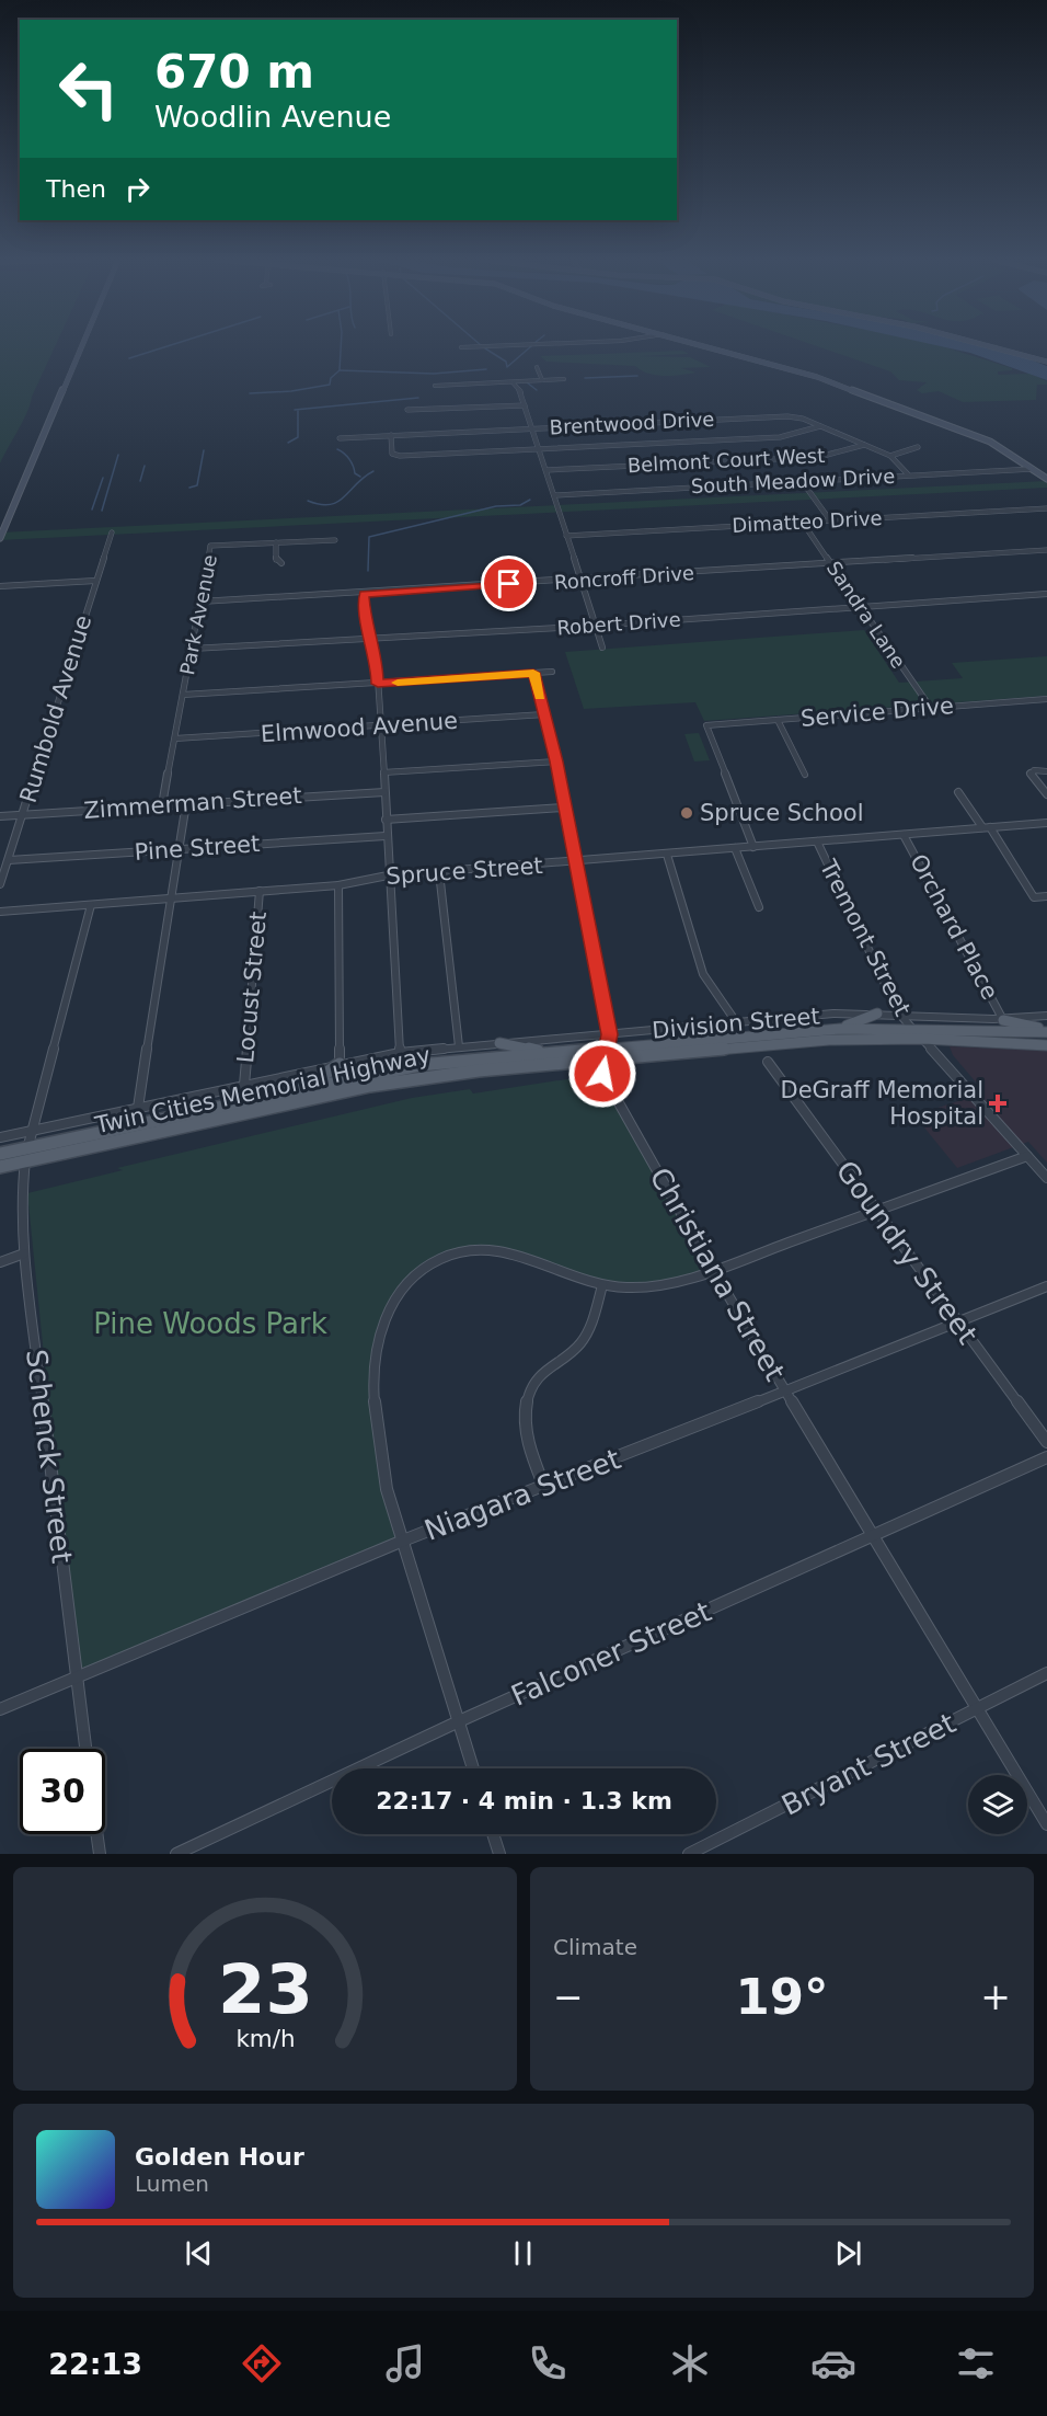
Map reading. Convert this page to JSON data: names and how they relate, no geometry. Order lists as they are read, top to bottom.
{
  "streets": {
    "main road": ["Twin Cities Memorial Highway"],
    "street": [
      "Brentwood Drive",
      "Belmont Court West",
      "South Meadow Drive",
      "Dimatteo Drive",
      "Roncroff Drive",
      "Park Avenue",
      "Sandra Lane",
      "Robert Drive",
      "Rumbold Avenue",
      "Service Drive",
      "Elmwood Avenue",
      "Zimmerman Street",
      "Pine Street",
      "Spruce Street",
      "Orchard Place",
      "Tremont Street",
      "Locust Street",
      "Division Street",
      "Goundry Street",
      "Christiana Street",
      "Schenck Street",
      "Niagara Street",
      "Falconer Street",
      "Bryant Street"
    ]
  },
  "crossings": [
    ["Brentwood Drive", "Belmont Court West"],
    ["Brentwood Drive", "South Meadow Drive"],
    ["Dimatteo Drive", "Sandra Lane"],
    ["Roncroff Drive", "Park Avenue"],
    ["Roncroff Drive", "Sandra Lane"],
    ["Park Avenue", "Robert Drive"],
    ["Park Avenue", "Elmwood Avenue"],
    ["Park Avenue", "Zimmerman Street"],
    ["Sandra Lane", "Robert Drive"],
    ["Sandra Lane", "Service Drive"],
    ["Rumbold Avenue", "Zimmerman Street"],
    ["Rumbold Avenue", "Pine Street"],
    ["Service Drive", "Spruce Street"],
    ["Elmwood Avenue", "Christiana Street"],
    ["Spruce Street", "Orchard Place"],
    ["Spruce Street", "Tremont Street"],
    ["Spruce Street", "Locust Street"],
    ["Spruce Street", "Christiana Street"],
    ["Spruce Street", "Schenck Street"],
    ["Orchard Place", "Division Street"],
    ["Tremont Street", "Division Street"],
    ["Tremont Street", "Twin Cities Memorial Highway"],
    ["Locust Street", "Division Street"],
    ["Division Street", "Christiana Street"],
    ["Division Street", "Schenck Street"],
    ["Twin Cities Memorial Highway", "Christiana Street"],
    ["Twin Cities Memorial Highway", "Schenck Street"],
    ["Goundry Street", "Niagara Street"],
    ["Christiana Street", "Niagara Street"],
    ["Christiana Street", "Falconer Street"],
    ["Christiana Street", "Bryant Street"],
    ["Schenck Street", "Niagara Street"]
  ],
  "parks": ["Pine Woods Park"],
  "places": {
    "other": ["Spruce School"],
    "health": ["DeGraff Memorial Hospital"]
  },
  "page": {
    "turn": ["670 m", "Woodlin Avenue"],
    "then": "Then",
    "limit": "30",
    "trip": "22:17 · 4 min · 1.3 km",
    "tile": "Climate",
    "heat": ["−", "19°", "+"],
    "song": ["Golden Hour", "Lumen"],
    "tabs": "22:13",
    "gauge": ["23", "km/h"]
  }
}
